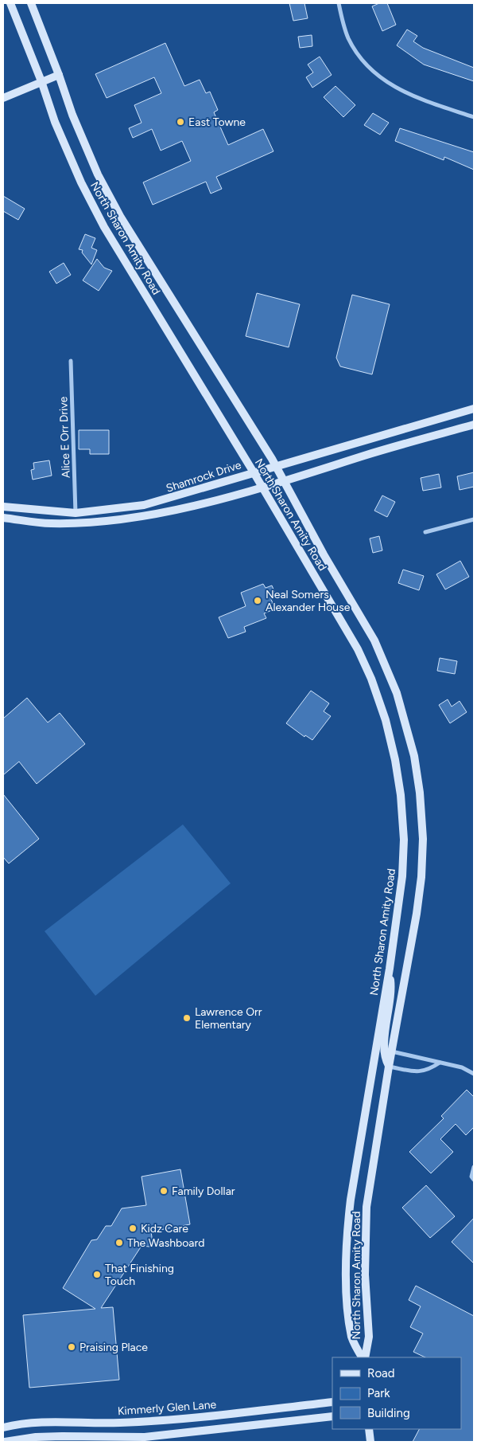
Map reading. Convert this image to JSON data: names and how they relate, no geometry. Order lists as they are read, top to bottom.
{
  "streets": {
    "main road": ["North Sharon Amity Road", "Shamrock Drive", "Kimmerly Glen Lane"],
    "street": ["Alice E Orr Drive"]
  },
  "crossings": [
    ["North Sharon Amity Road", "Shamrock Drive"],
    ["Alice E Orr Drive", "Shamrock Drive"]
  ],
  "places": [
    "East Towne",
    "Neal Somers Alexander House",
    "Lawrence Orr Elementary",
    "Family Dollar",
    "Kidz Care",
    "The Washboard",
    "That Finishing Touch",
    "Praising Place"
  ],
  "legend": ["Road", "Park", "Building"]
}
